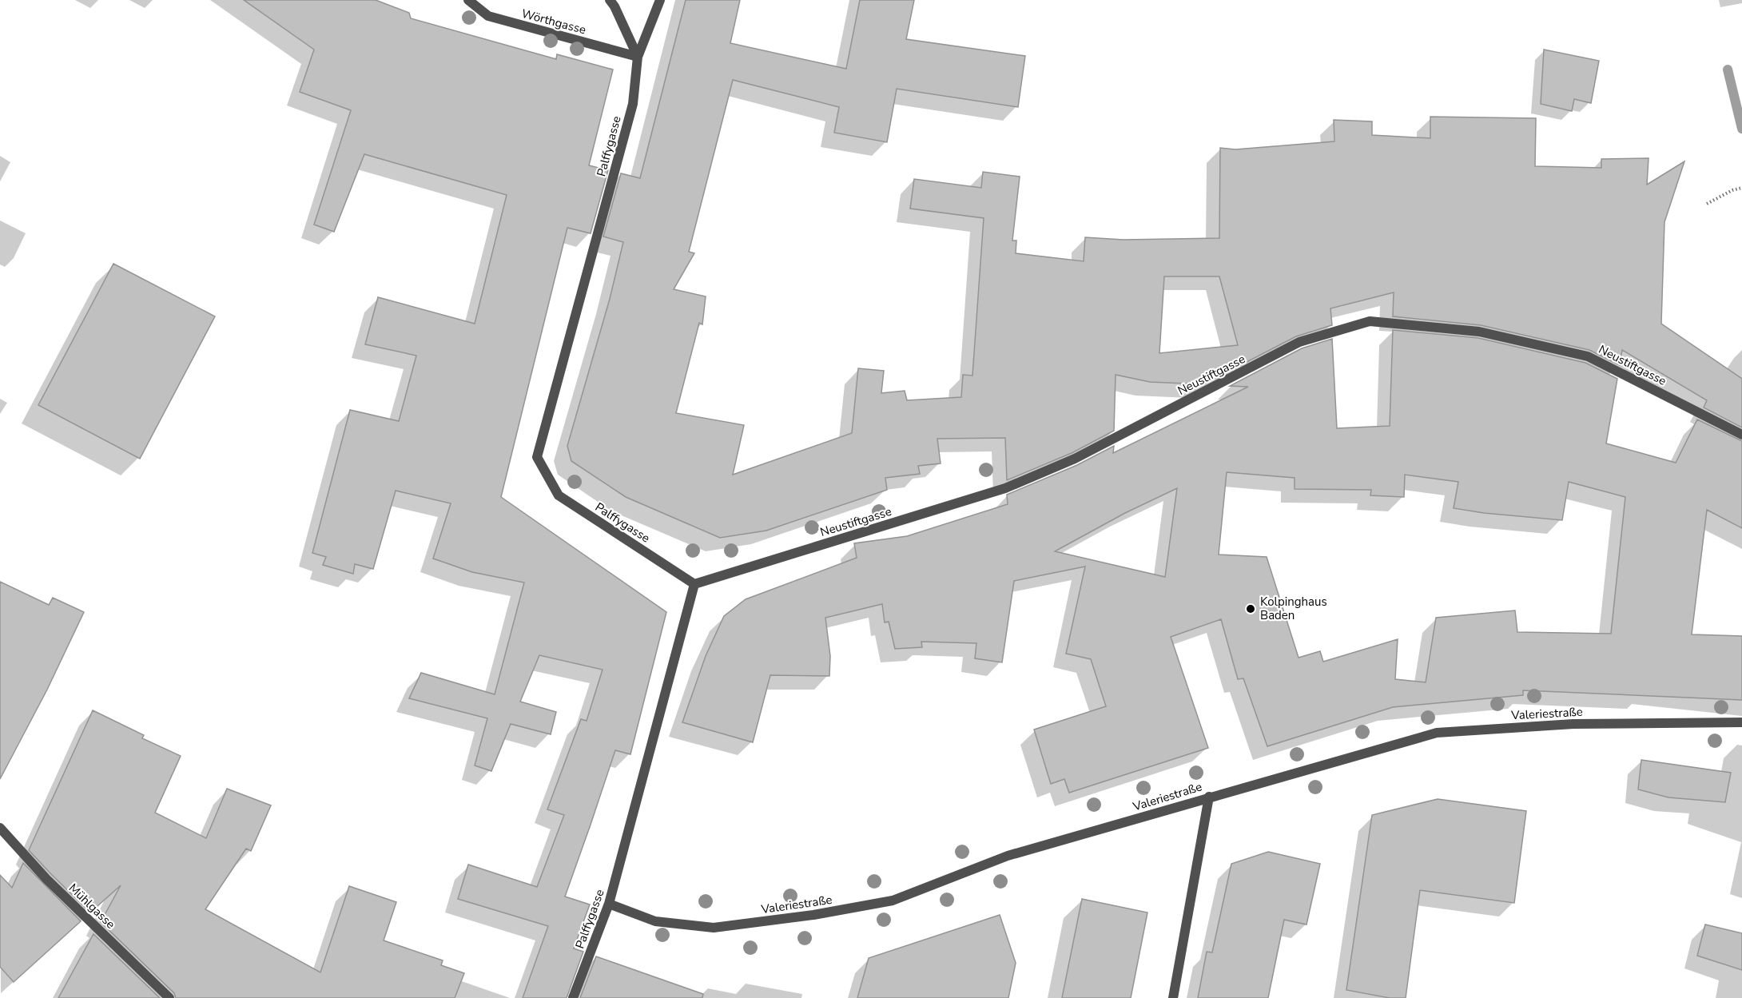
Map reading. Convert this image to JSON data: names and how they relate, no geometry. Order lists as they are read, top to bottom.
{
  "streets": {
    "street": [
      "Wörthgasse",
      "Palffygasse",
      "Neustiftgasse",
      "Valeriestraße",
      "Mühlgasse"
    ]
  },
  "crossings": [
    ["Wörthgasse", "Palffygasse"],
    ["Palffygasse", "Neustiftgasse"],
    ["Palffygasse", "Valeriestraße"]
  ],
  "places": ["Kolpinghaus Baden"]
}
